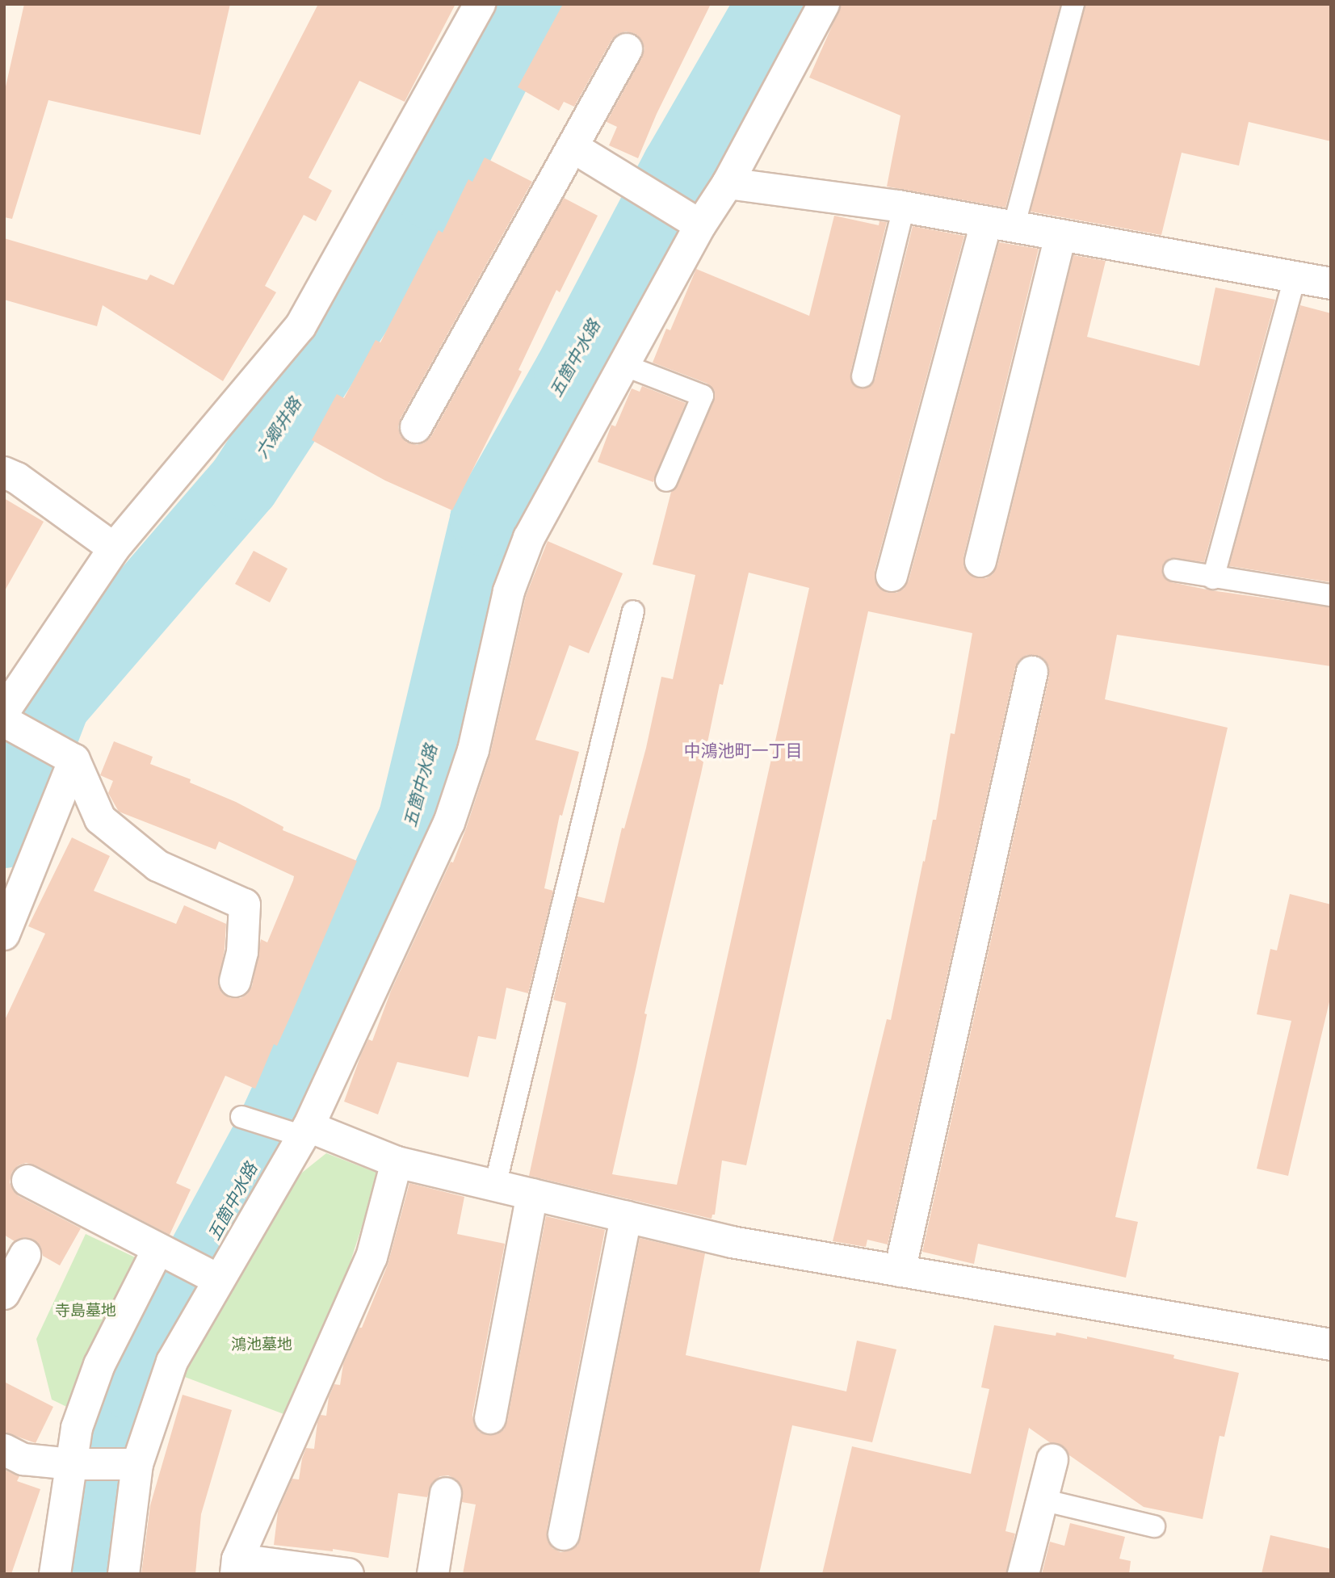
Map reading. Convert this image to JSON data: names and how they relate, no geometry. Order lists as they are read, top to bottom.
{
  "districts": ["中鴻池町一丁目"],
  "water": ["五箇中水路", "六郷井路"],
  "parks": ["寺島墓地", "鴻池墓地"]
}
